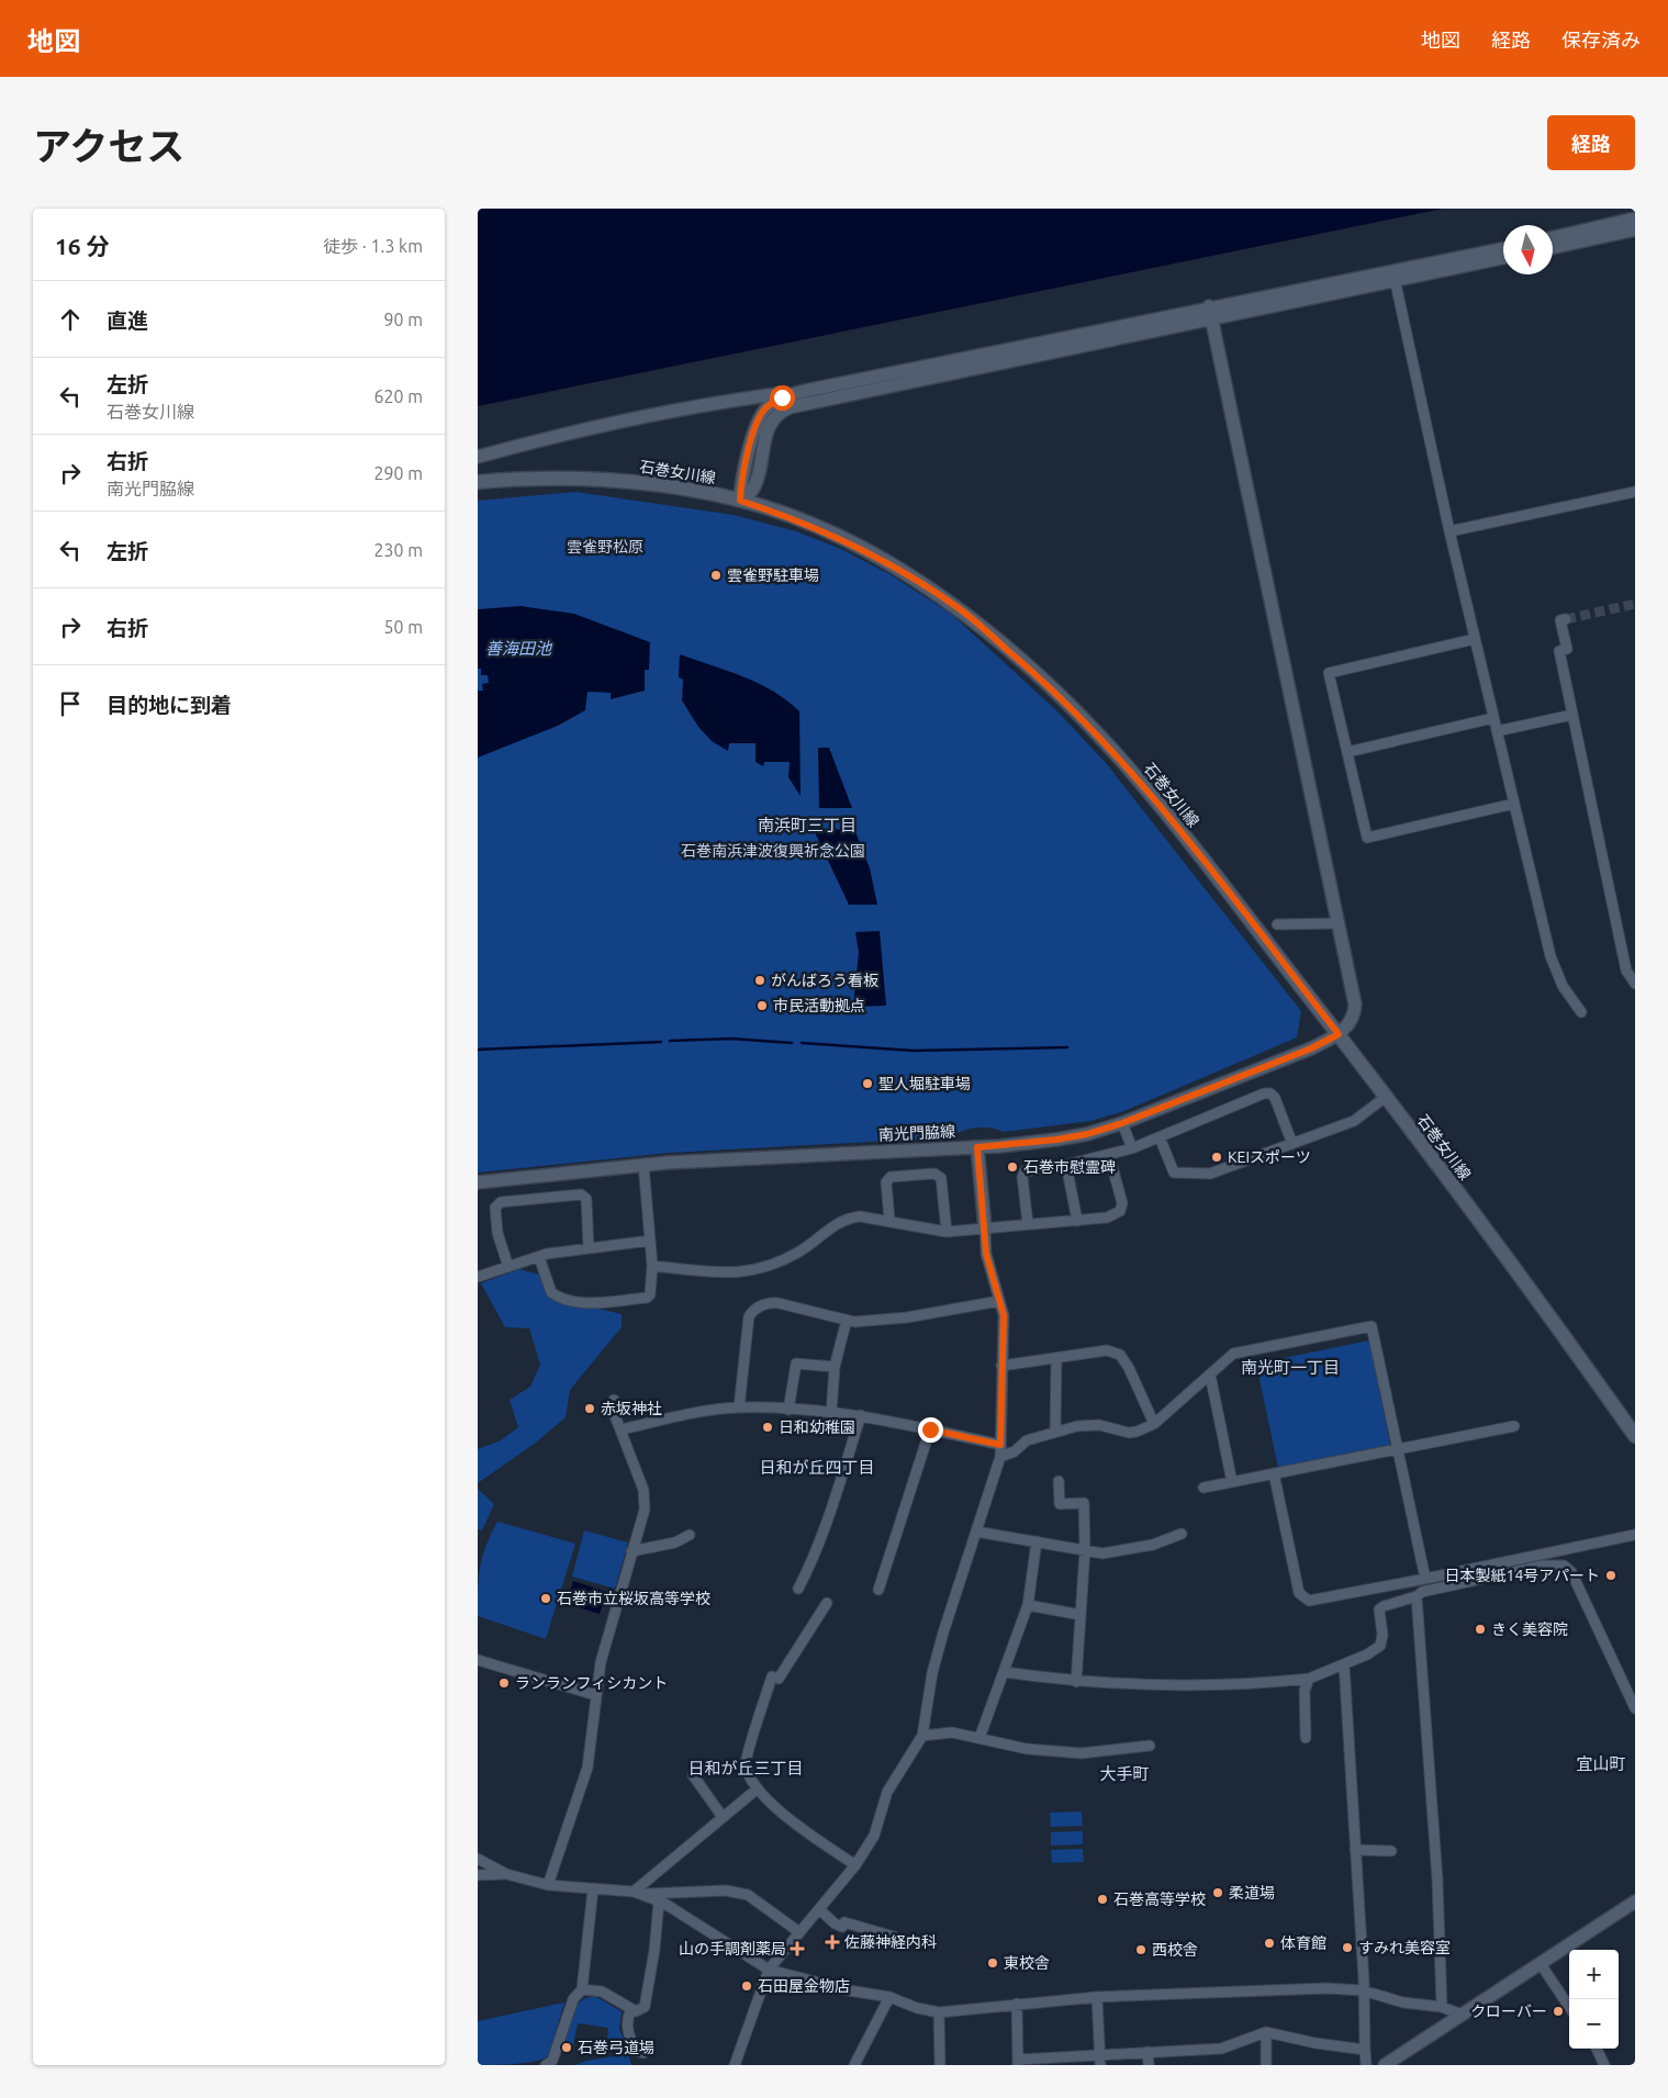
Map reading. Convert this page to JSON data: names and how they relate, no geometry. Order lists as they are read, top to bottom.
{
  "streets": {
    "main road": ["石巻女川線"],
    "street": ["南光門脇線"]
  },
  "crossings": [
    ["石巻女川線", "南光門脇線"]
  ],
  "districts": [
    "南浜町三丁目",
    "南光町一丁目",
    "日和が丘四丁目",
    "宜山町",
    "日和が丘三丁目",
    "大手町"
  ],
  "water": ["善海田池"],
  "parks": ["雲雀野松原", "石巻南浜津波復興祈念公園"],
  "places": {
    "other": [
      "雲雀野駐車場",
      "がんばろう看板",
      "市民活動拠点",
      "聖人堀駐車場",
      "KEIスポーツ",
      "石巻市慰霊碑",
      "赤坂神社",
      "日和幼稚園",
      "日本製紙14号アパート",
      "石巻市立桜坂高等学校",
      "きく美容院",
      "ランランフィシカント",
      "柔道場",
      "石巻高等学校",
      "体育館",
      "すみれ美容室",
      "西校舎",
      "東校舎",
      "石田屋金物店",
      "クローバー",
      "石巻弓道場"
    ],
    "health": ["佐藤神経内科", "山の手調剤薬局"]
  },
  "north": "bottom",
  "page": {
    "header": "地図",
    "nav": ["地図", "経路", "保存済み"],
    "title": "アクセス",
    "buttons": "経路",
    "heading": ["16 分", "徒歩 · 1.3 km"],
    "list": [
      ["直進", "90 m"],
      ["左折", "石巻女川線", "620 m"],
      ["右折", "南光門脇線", "290 m"],
      ["左折", "230 m"],
      ["右折", "50 m"],
      "目的地に到着"
    ],
    "map_buttons": ["+", "−"]
  }
}
